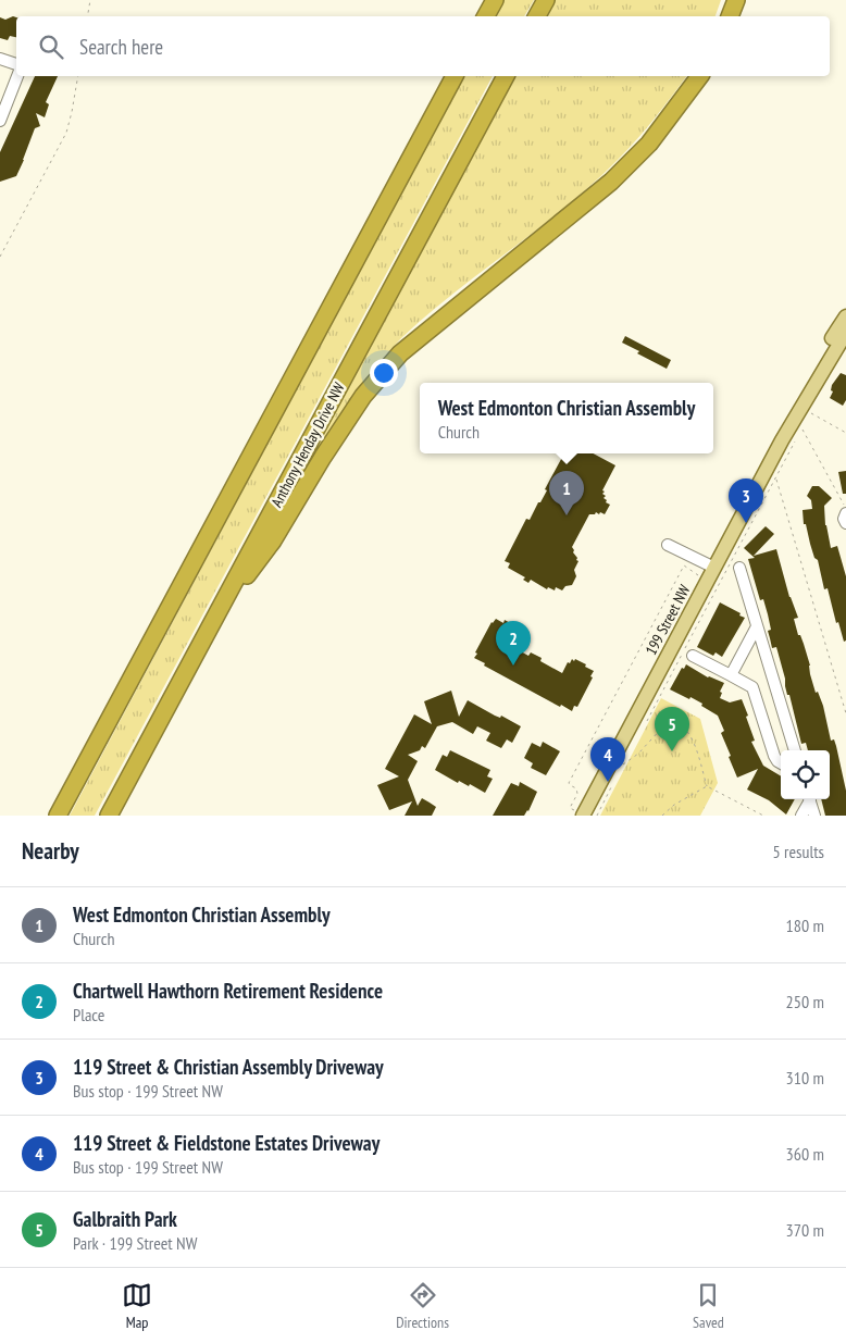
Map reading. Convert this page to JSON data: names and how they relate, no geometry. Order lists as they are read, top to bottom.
{
  "streets": {
    "highway": ["Anthony Henday Drive NW"],
    "main road": ["199 Street NW"]
  },
  "page": {
    "search": "Search here",
    "popup": ["West Edmonton Christian Assembly", "Church"],
    "pins": [
      "1",
      "3",
      "2",
      "5",
      "4"
    ],
    "heading": ["Nearby", "5 results"],
    "list": [
      {
        "mark": "1",
        "name": "West Edmonton Christian Assembly",
        "note": "Church",
        "value": "180 m"
      },
      {
        "mark": "2",
        "name": "Chartwell Hawthorn Retirement Residence",
        "note": "Place",
        "value": "250 m"
      },
      {
        "mark": "3",
        "name": "119 Street & Christian Assembly Driveway",
        "note": "Bus stop · 199 Street NW",
        "value": "310 m"
      },
      {
        "mark": "4",
        "name": "119 Street & Fieldstone Estates Driveway",
        "note": "Bus stop · 199 Street NW",
        "value": "360 m"
      },
      {
        "mark": "5",
        "name": "Galbraith Park",
        "note": "Park · 199 Street NW",
        "value": "370 m"
      }
    ],
    "nav": ["Map", "Directions", "Saved"]
  }
}
